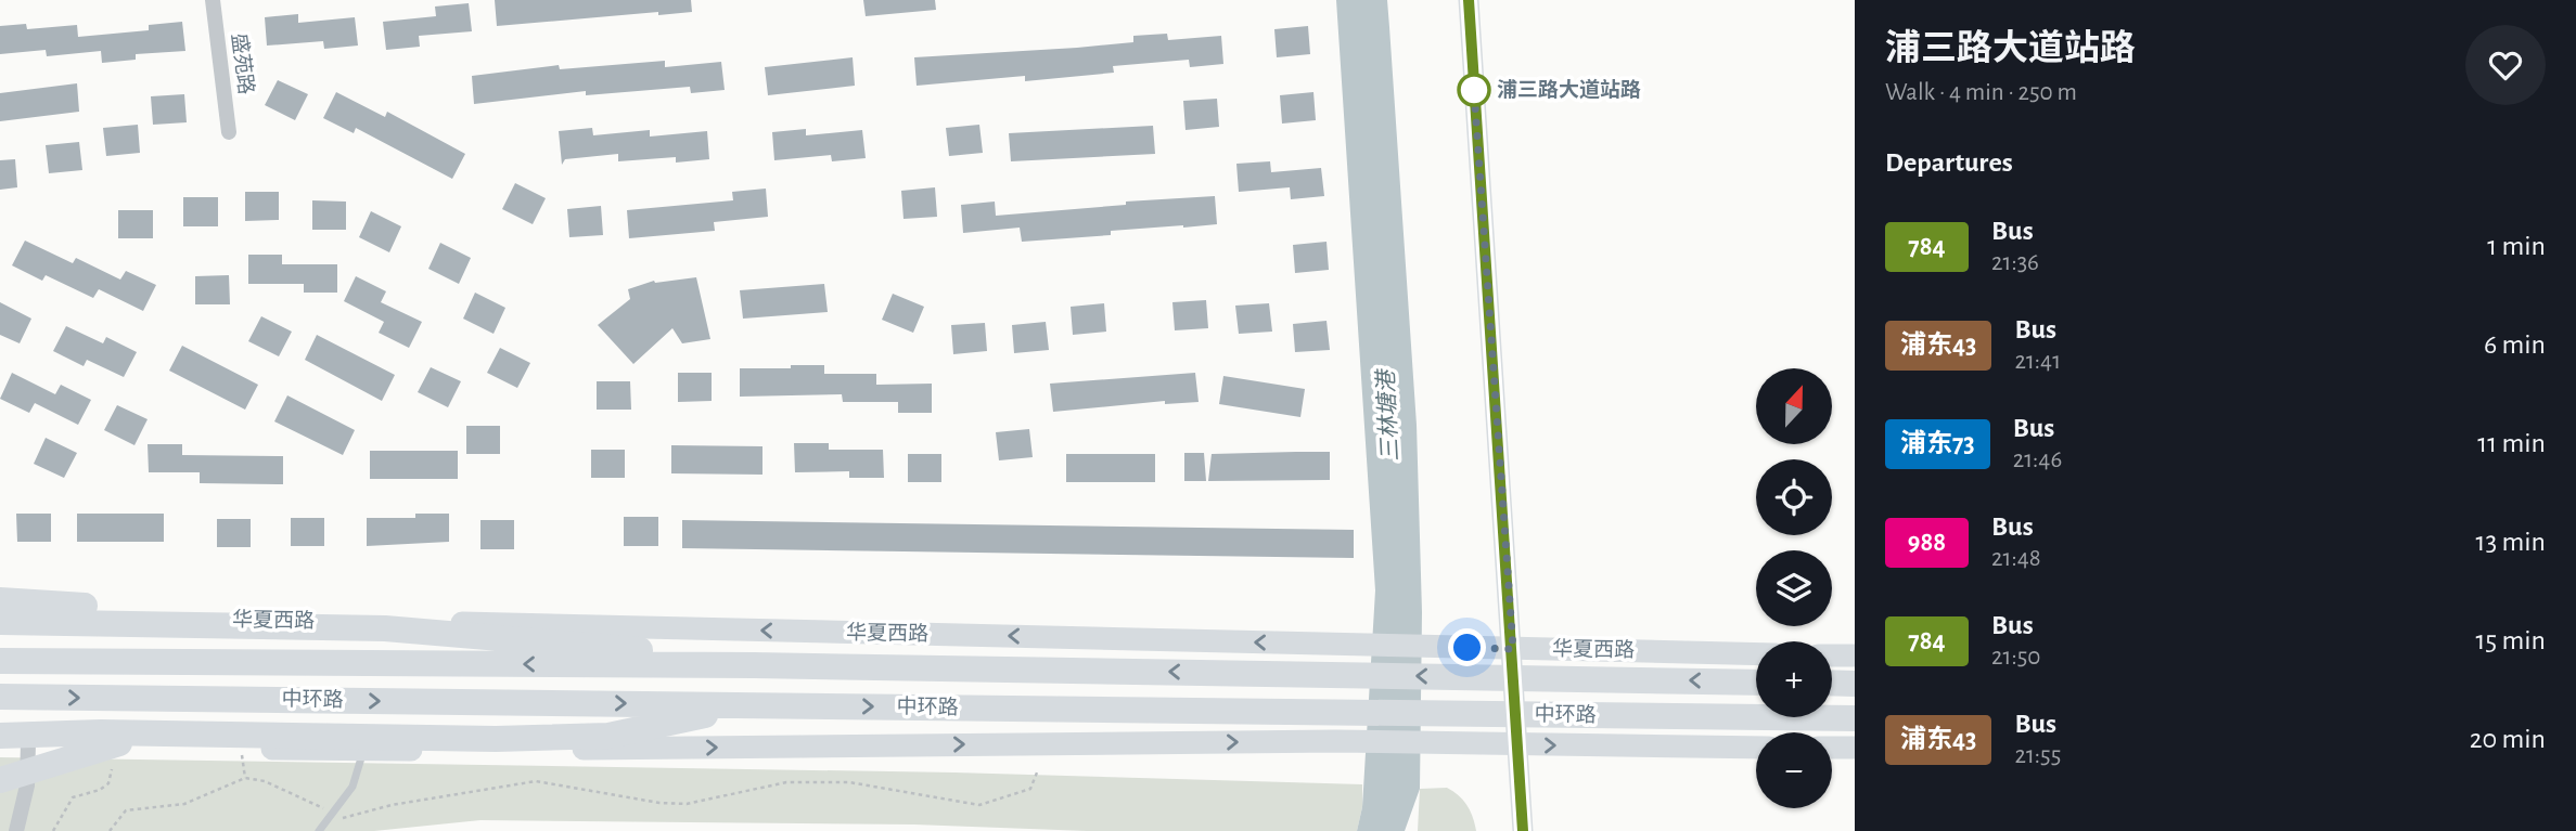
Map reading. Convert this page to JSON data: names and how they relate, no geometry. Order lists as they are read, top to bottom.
{
  "streets": {
    "highway": ["中环路"],
    "main road": ["华夏西路"],
    "street": ["盛苑路"]
  },
  "water": ["三林塘港"],
  "places": ["浦三路大道站路"],
  "lines": ["bus line 784"],
  "north": "top",
  "page": {
    "heading": [
      ["浦三路大道站路", "Walk · 4 min · 250 m"],
      "Departures"
    ],
    "list": [
      {
        "mark": "784",
        "name": "Bus",
        "note": "21:36",
        "value": "1 min"
      },
      {
        "mark": "浦东43",
        "name": "Bus",
        "note": "21:41",
        "value": "6 min"
      },
      {
        "mark": "浦东73",
        "name": "Bus",
        "note": "21:46",
        "value": "11 min"
      },
      {
        "mark": "988",
        "name": "Bus",
        "note": "21:48",
        "value": "13 min"
      },
      {
        "mark": "784",
        "name": "Bus",
        "note": "21:50",
        "value": "15 min"
      },
      {
        "mark": "浦东43",
        "name": "Bus",
        "note": "21:55",
        "value": "20 min"
      }
    ],
    "map_buttons": ["+", "−"]
  }
}
